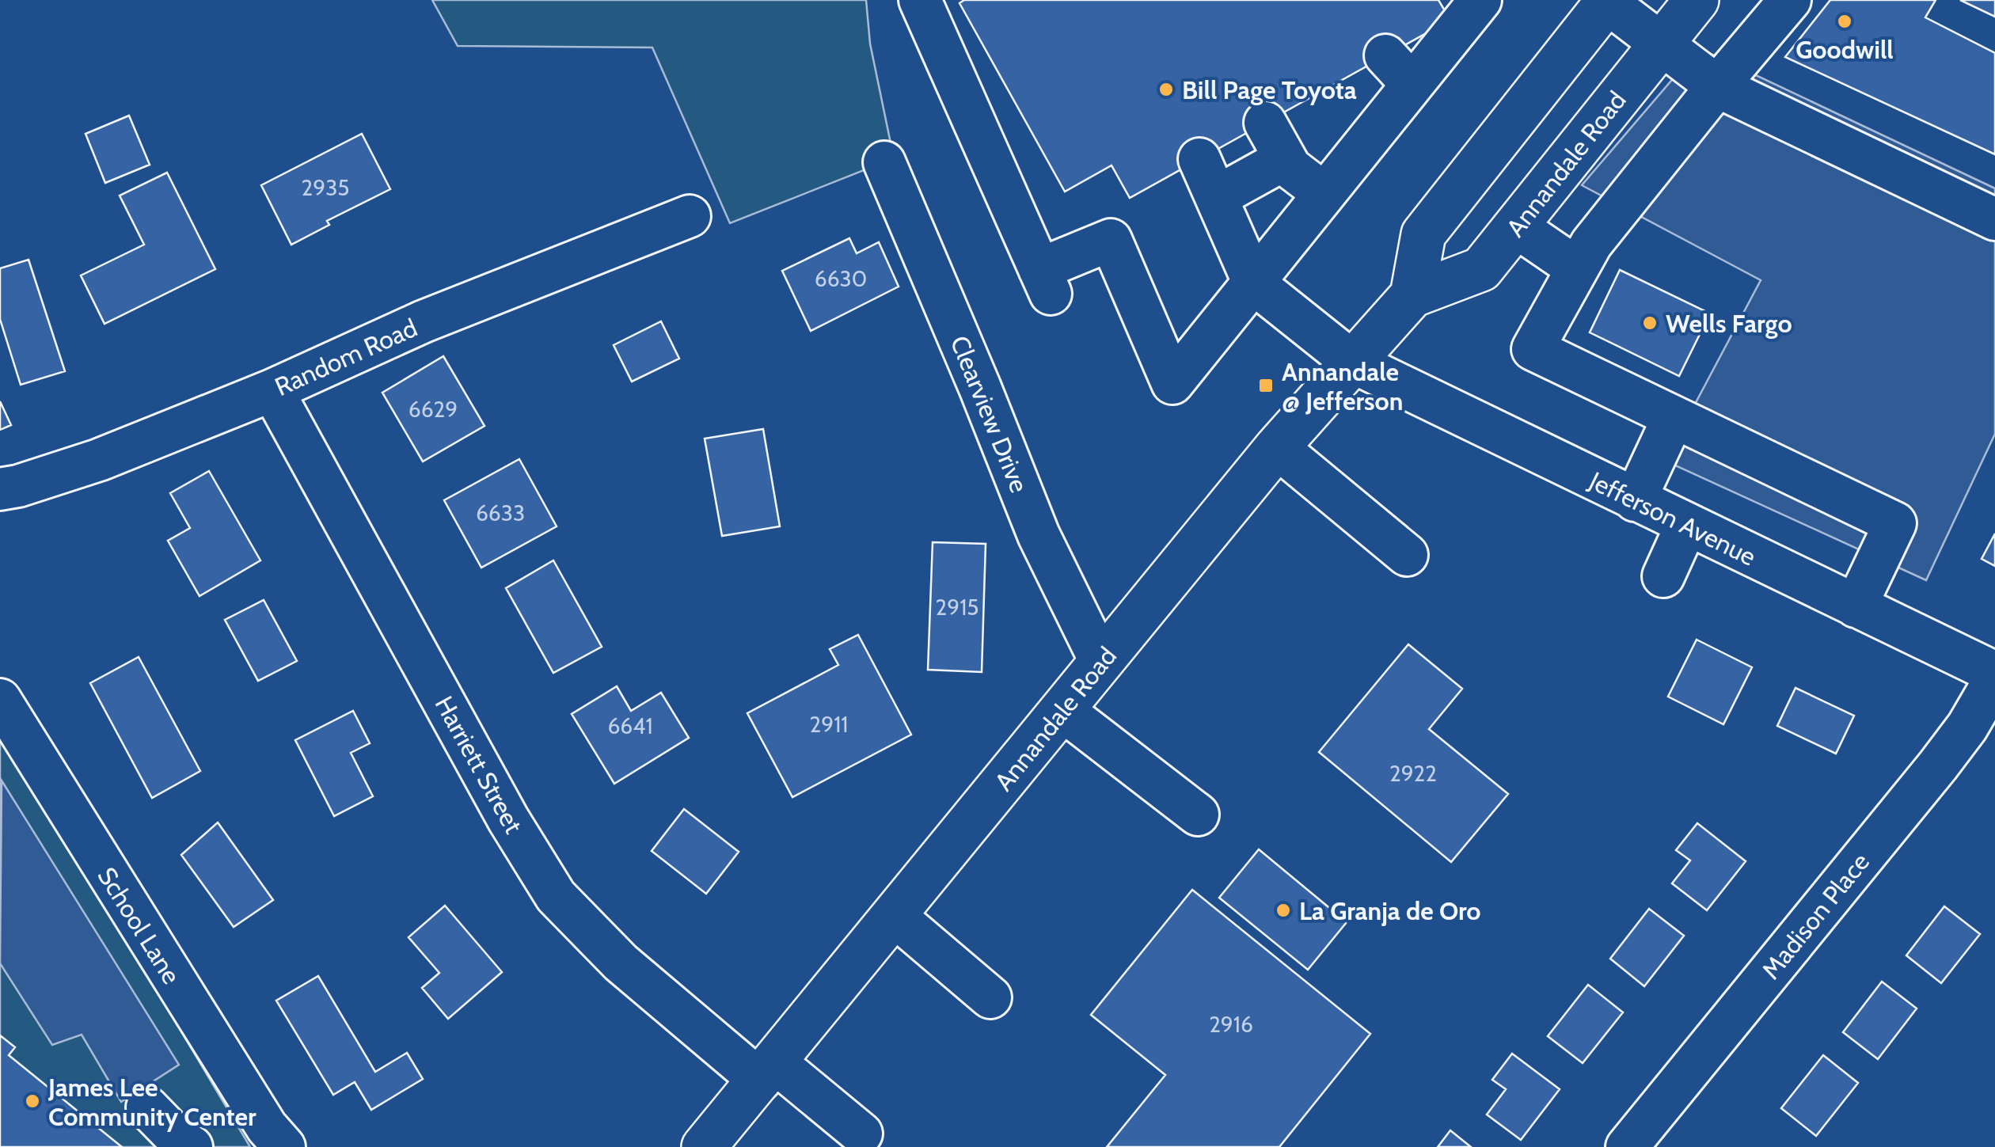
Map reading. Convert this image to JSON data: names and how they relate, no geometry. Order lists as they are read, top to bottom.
{
  "streets": {
    "main road": ["Annandale Road"],
    "street": [
      "Random Road",
      "Clearview Drive",
      "Jefferson Avenue",
      "Harriett Street",
      "Madison Place",
      "School Lane"
    ]
  },
  "crossings": [
    ["Annandale Road", "Clearview Drive"],
    ["Annandale Road", "Jefferson Avenue"],
    ["Annandale Road", "Harriett Street"],
    ["Random Road", "Harriett Street"],
    ["Jefferson Avenue", "Madison Place"]
  ],
  "places": {
    "other": [
      "Goodwill",
      "Bill Page Toyota",
      "Wells Fargo",
      "La Granja de Oro",
      "James Lee Community Center"
    ],
    "transit": ["Annandale @ Jefferson"]
  },
  "house_numbers": [
    "2935",
    "6630",
    "6629",
    "6633",
    "2915",
    "2911",
    "6641",
    "2922",
    "2916"
  ]
}
